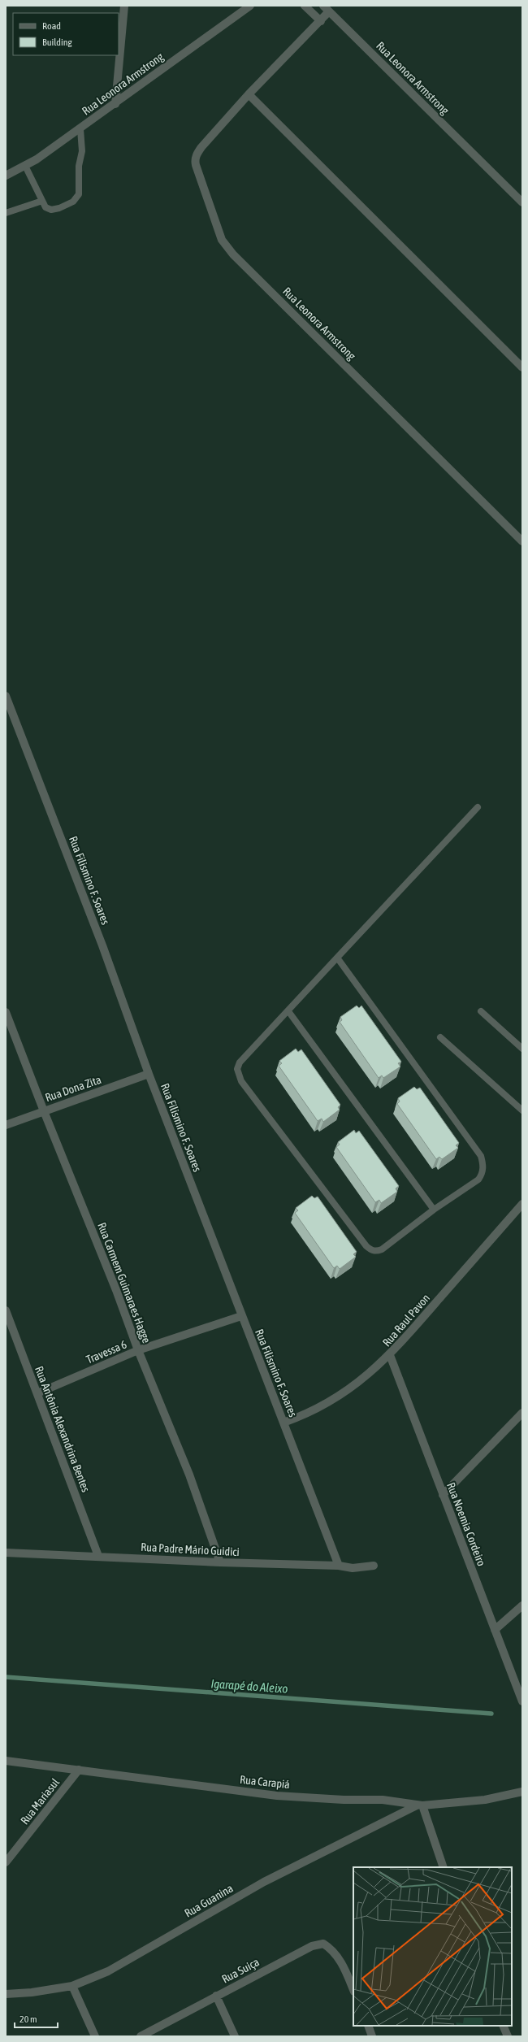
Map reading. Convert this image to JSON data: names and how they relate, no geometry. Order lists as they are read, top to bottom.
{
  "streets": {
    "street": [
      "Rua Leonora Armstrong",
      "Rua Filismino F. Soares",
      "Rua Dona Zita",
      "Rua Carmem Guimaraes Hagge",
      "Rua Raul Pavon",
      "Travessa 6",
      "Rua Antônia Alexandrina Bentes",
      "Rua Noemia Cordeiro",
      "Rua Padre Mário Guidici",
      "Rua Carapiá",
      "Rua Mariasul",
      "Rua Guanina",
      "Rua Suiça"
    ]
  },
  "crossings": [
    ["Rua Filismino F. Soares", "Rua Dona Zita"],
    ["Rua Filismino F. Soares", "Rua Raul Pavon"],
    ["Rua Filismino F. Soares", "Travessa 6"],
    ["Rua Filismino F. Soares", "Rua Padre Mário Guidici"],
    ["Rua Dona Zita", "Rua Carmem Guimaraes Hagge"],
    ["Rua Carmem Guimaraes Hagge", "Travessa 6"],
    ["Rua Carmem Guimaraes Hagge", "Rua Padre Mário Guidici"],
    ["Rua Raul Pavon", "Rua Noemia Cordeiro"],
    ["Travessa 6", "Rua Antônia Alexandrina Bentes"],
    ["Rua Antônia Alexandrina Bentes", "Rua Padre Mário Guidici"],
    ["Rua Carapiá", "Rua Mariasul"],
    ["Rua Carapiá", "Rua Guanina"]
  ],
  "water": ["Igarapé do Aleixo"],
  "legend": ["Road", "Building"],
  "scale_bar": "20 m"
}
